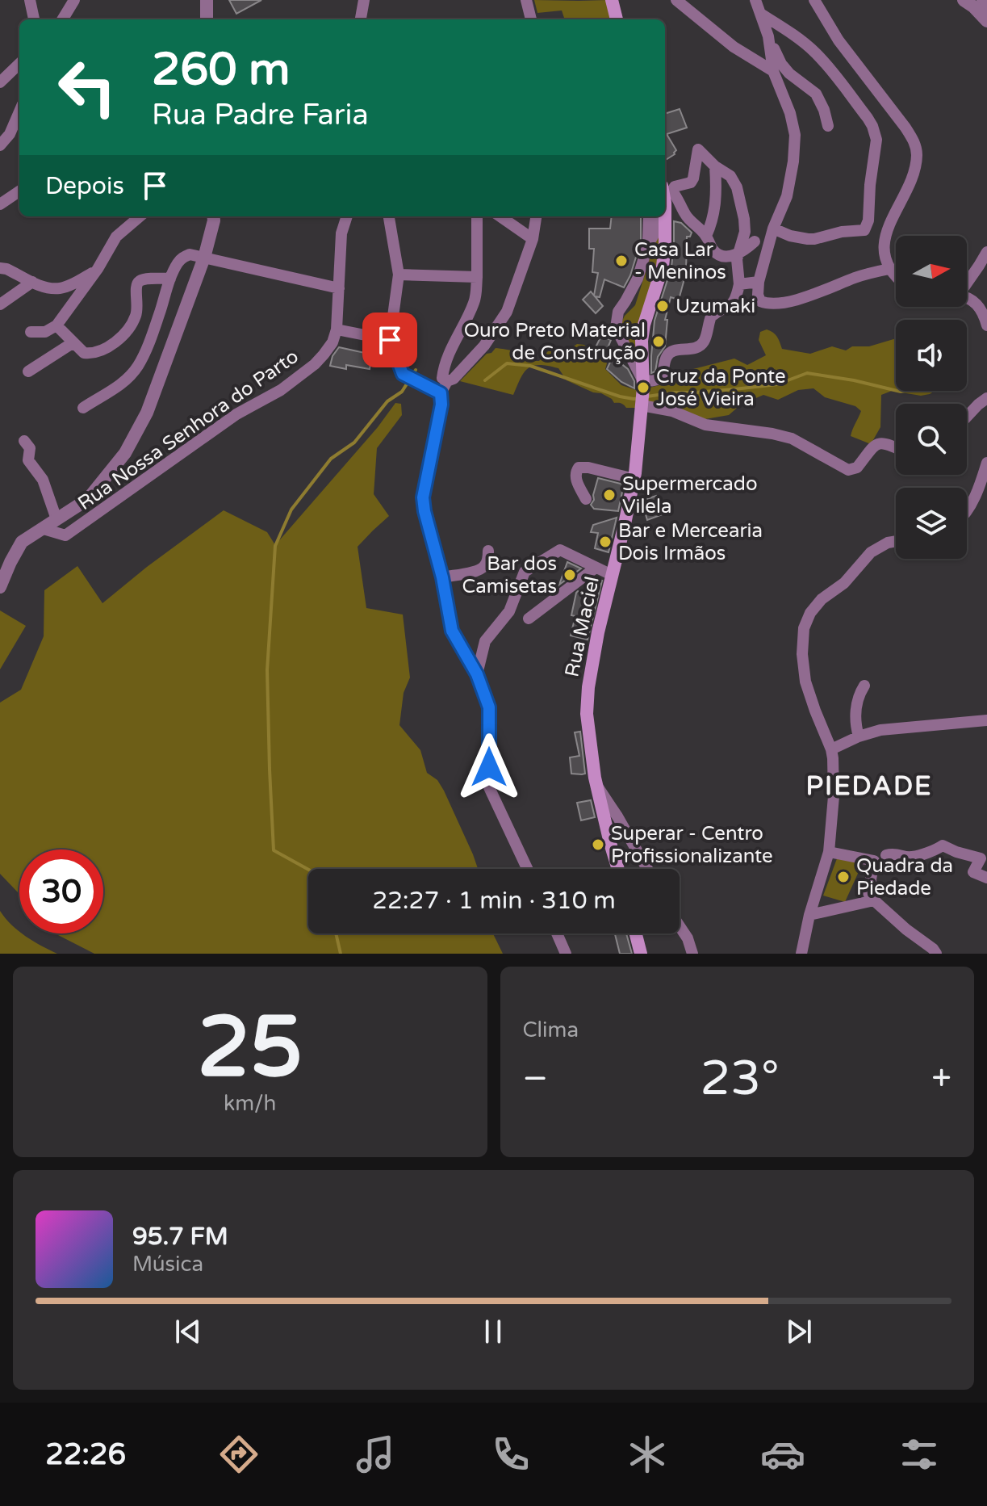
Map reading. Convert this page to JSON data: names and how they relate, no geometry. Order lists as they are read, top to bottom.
{
  "streets": {
    "main road": ["Rua Maciel"],
    "street": ["Rua Nossa Senhora do Parto"]
  },
  "districts": ["PIEDADE"],
  "places": [
    "Casa Lar - Meninos",
    "Uzumaki",
    "Ouro Preto Material de Construção",
    "Cruz da Ponte José Vieira",
    "Supermercado Vilela",
    "Bar e Mercearia Dois Irmãos",
    "Bar dos Camisetas",
    "Superar - Centro Profissionalizante",
    "Quadra da Piedade"
  ],
  "north": "right",
  "page": {
    "turn": ["260 m", "Rua Padre Faria"],
    "then": "Depois",
    "limit": "30",
    "trip": "22:27 · 1 min · 310 m",
    "tile": [
      ["25", "km/h"],
      "Clima"
    ],
    "heat": ["−", "23°", "+"],
    "song": ["95.7 FM", "Música"],
    "tabs": "22:26"
  }
}
